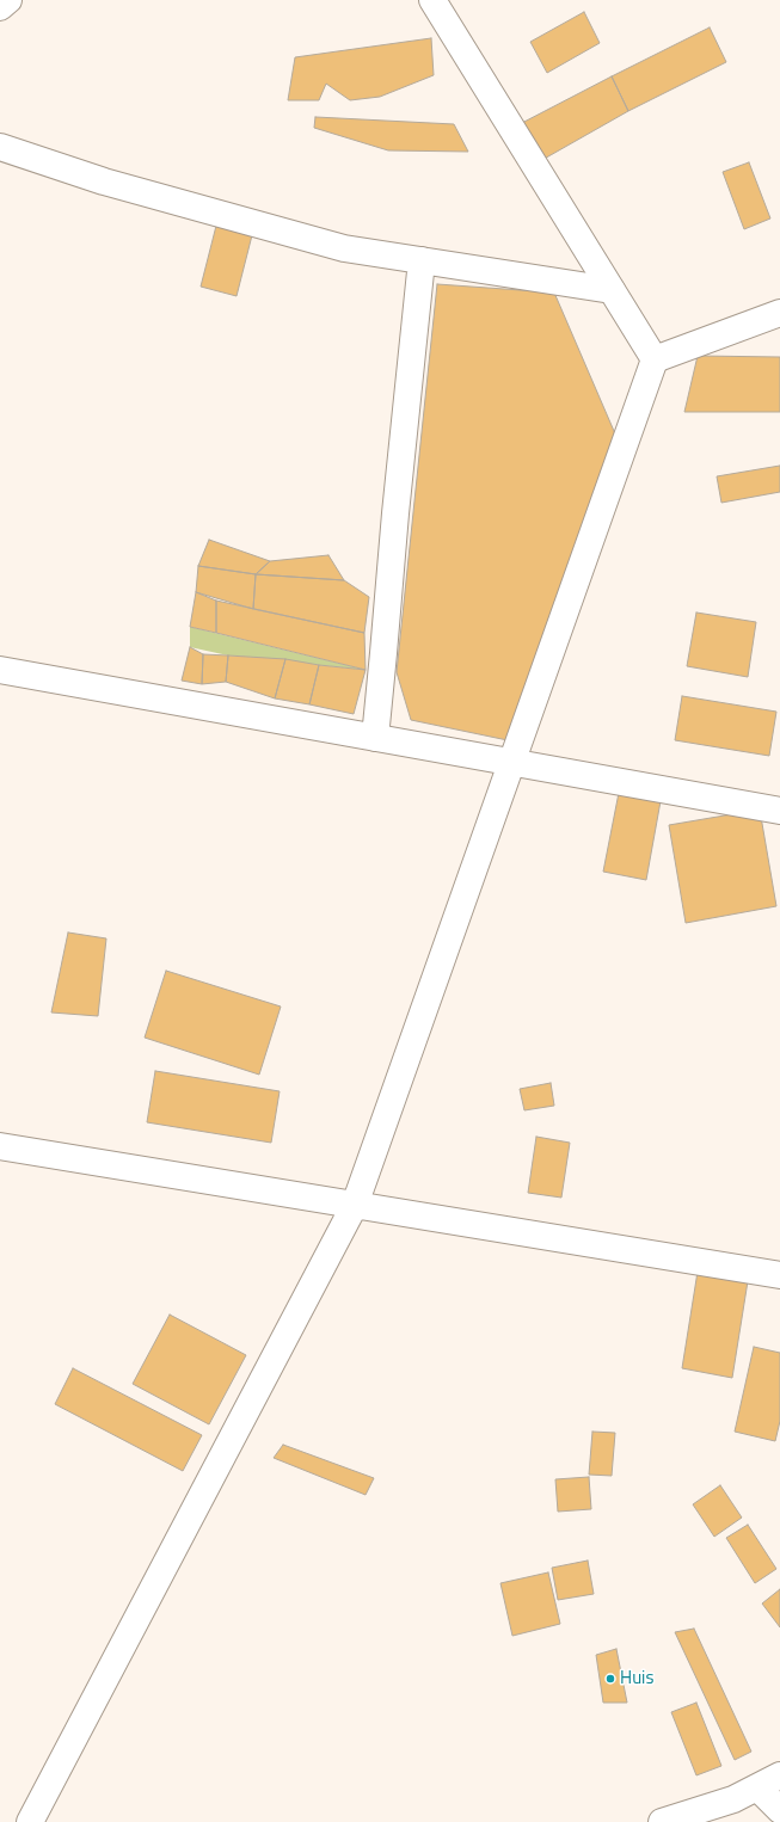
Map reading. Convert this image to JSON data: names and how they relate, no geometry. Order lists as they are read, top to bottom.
{
  "places": ["Huis"]
}
